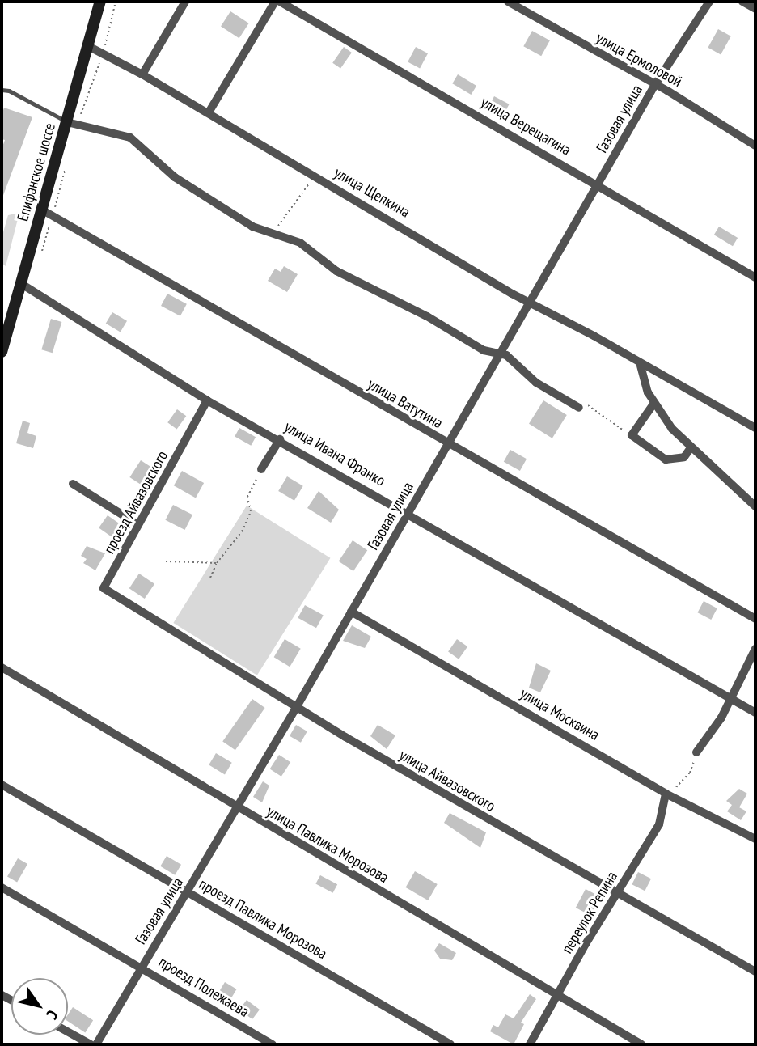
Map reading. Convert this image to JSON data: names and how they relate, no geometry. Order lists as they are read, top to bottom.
{
  "streets": {
    "main road": ["Епифанское шоссе"],
    "street": [
      "улица Ермоловой",
      "Газовая улица",
      "улица Верещагина",
      "улица Щепкина",
      "улица Ватутина",
      "улица Ивана Франко",
      "проезд Айвазовского",
      "улица Москвина",
      "улица Айвазовского",
      "улица Павлика Морозова",
      "переулок Репина",
      "проезд Павлика Морозова",
      "проезд Полежаева"
    ]
  },
  "crossings": [
    ["улица Ермоловой", "Газовая улица"],
    ["Газовая улица", "улица Верещагина"],
    ["Газовая улица", "улица Щепкина"],
    ["Газовая улица", "улица Ватутина"],
    ["Газовая улица", "улица Ивана Франко"],
    ["Газовая улица", "улица Москвина"],
    ["Газовая улица", "улица Айвазовского"],
    ["Газовая улица", "улица Павлика Морозова"],
    ["Газовая улица", "проезд Павлика Морозова"],
    ["Газовая улица", "проезд Полежаева"],
    ["Епифанское шоссе", "улица Щепкина"],
    ["Епифанское шоссе", "улица Ватутина"],
    ["Епифанское шоссе", "улица Ивана Франко"],
    ["улица Ивана Франко", "проезд Айвазовского"],
    ["проезд Айвазовского", "улица Айвазовского"],
    ["улица Москвина", "переулок Репина"],
    ["улица Айвазовского", "переулок Репина"],
    ["улица Павлика Морозова", "переулок Репина"]
  ],
  "north": "bottom right"
}
